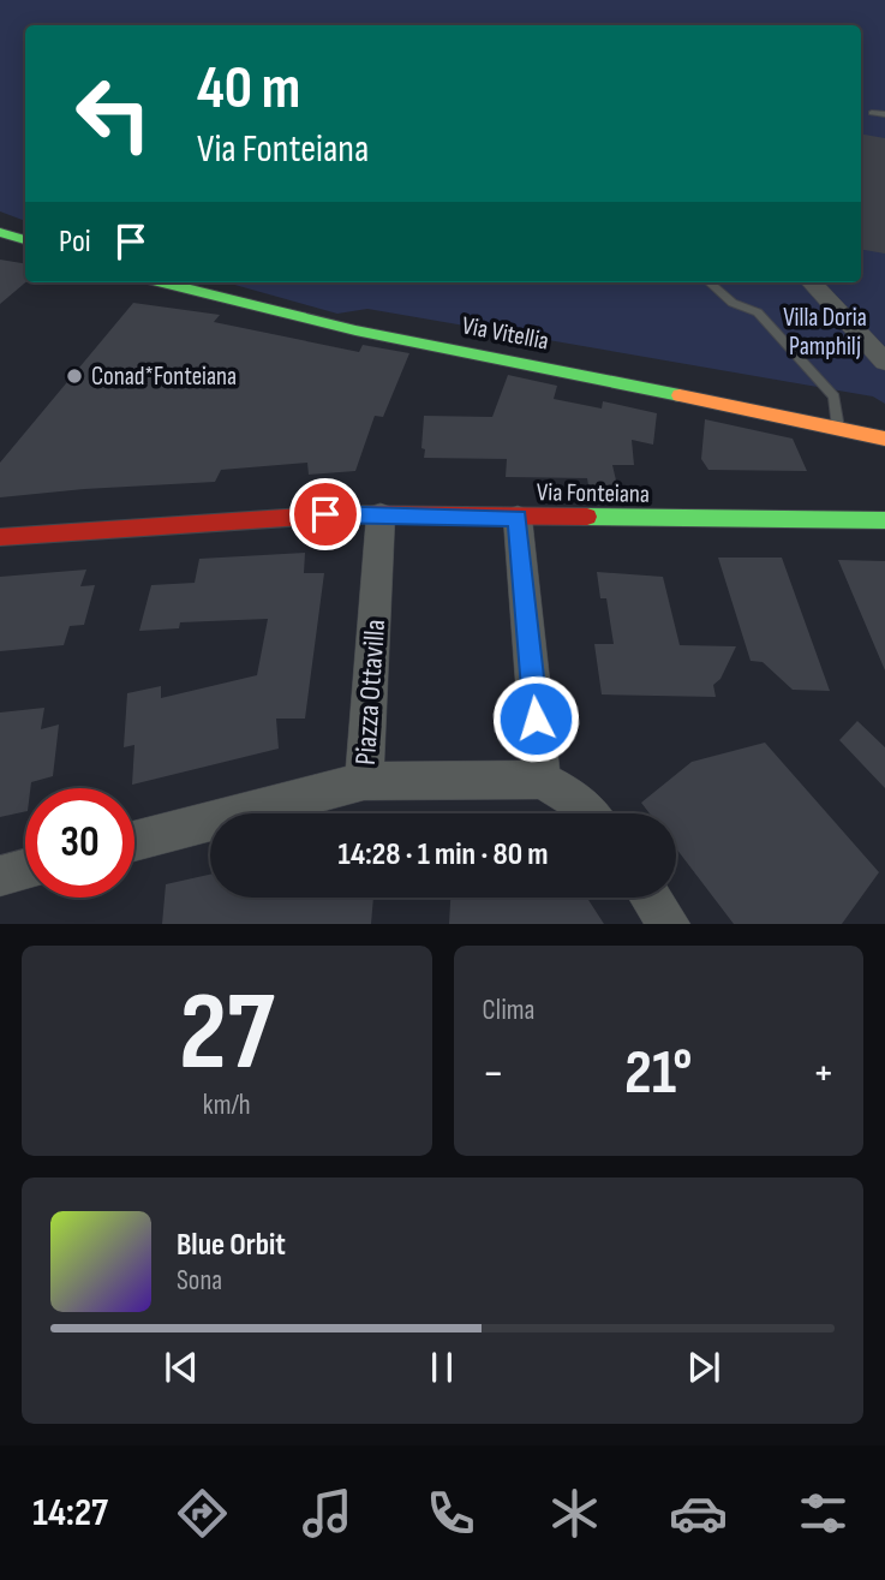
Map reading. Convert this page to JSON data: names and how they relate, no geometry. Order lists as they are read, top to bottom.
{
  "streets": {
    "street": ["Via Vitellia", "Via Fonteiana", "Piazza Ottavilla"]
  },
  "crossings": [
    ["Via Fonteiana", "Piazza Ottavilla"]
  ],
  "parks": ["Villa Doria Pamphilj"],
  "places": ["Conad*Fonteiana"],
  "page": {
    "turn": ["40 m", "Via Fonteiana"],
    "then": "Poi",
    "limit": "30",
    "trip": "14:28 · 1 min · 80 m",
    "tile": [
      ["27", "km/h"],
      "Clima"
    ],
    "heat": ["−", "21°", "+"],
    "song": ["Blue Orbit", "Sona"],
    "tabs": "14:27"
  }
}
